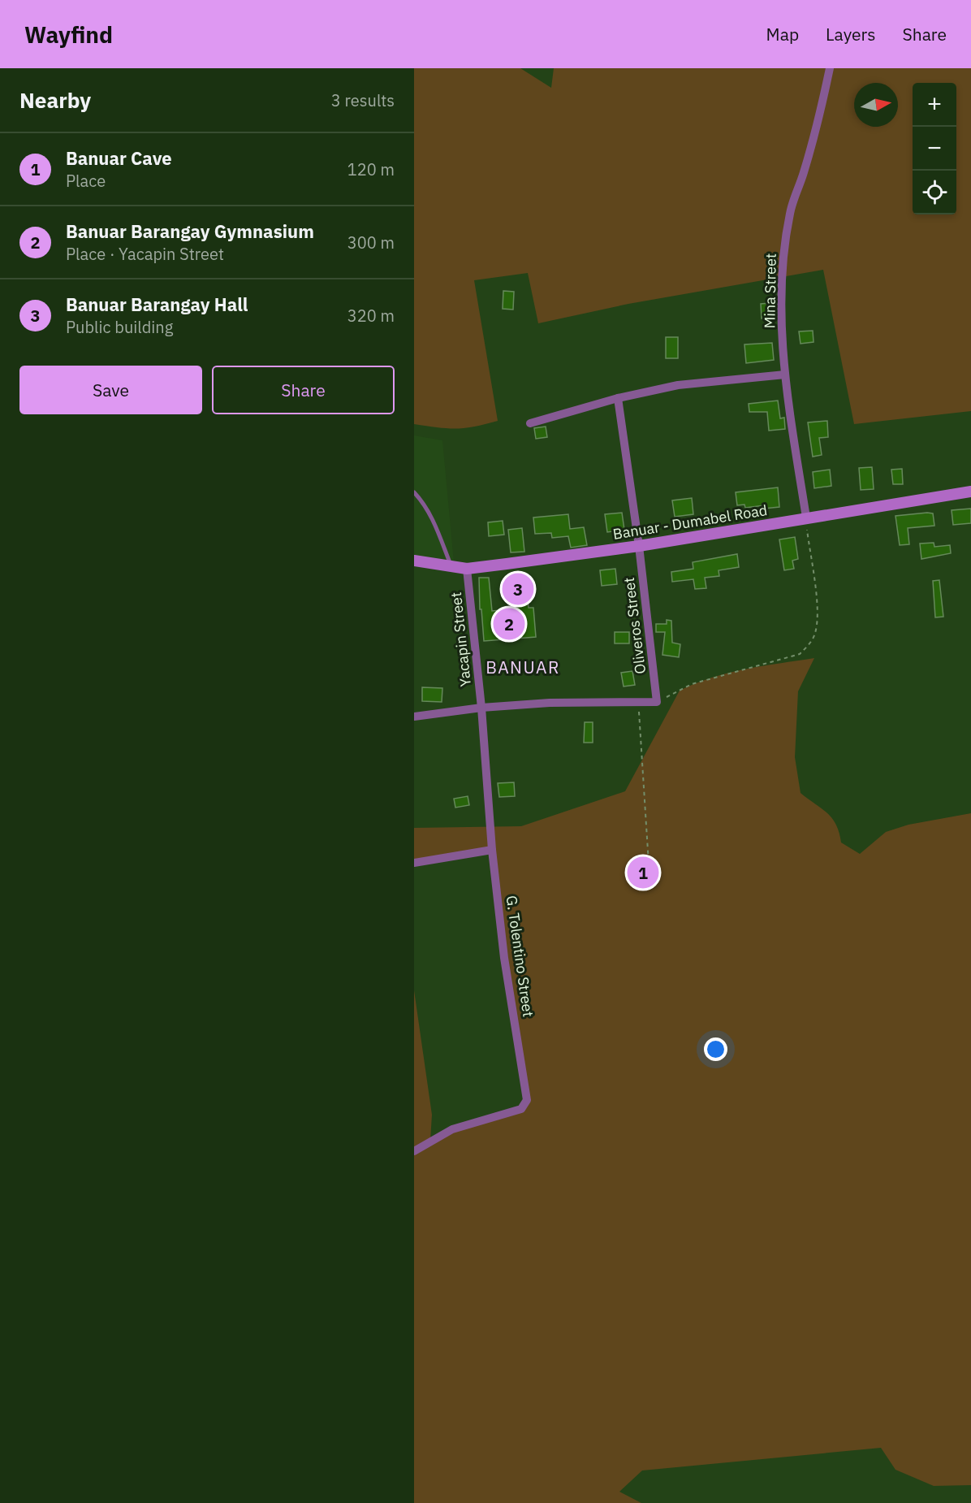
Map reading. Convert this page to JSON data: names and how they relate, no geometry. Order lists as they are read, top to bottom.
{
  "streets": {
    "street": [
      "Mina Street",
      "Banuar - Dumabel Road",
      "Oliveros Street",
      "Yacapin Street",
      "G. Tolentino Street"
    ]
  },
  "crossings": [
    ["Mina Street", "Banuar - Dumabel Road"],
    ["Banuar - Dumabel Road", "Oliveros Street"],
    ["Banuar - Dumabel Road", "Yacapin Street"],
    ["Yacapin Street", "G. Tolentino Street"]
  ],
  "districts": ["BANUAR"],
  "north": "right",
  "page": {
    "header": "Wayfind",
    "nav": ["Map", "Layers", "Share"],
    "heading": ["Nearby", "3 results"],
    "map_buttons": ["+", "−"],
    "list": [
      {
        "mark": "1",
        "name": "Banuar Cave",
        "note": "Place",
        "value": "120 m"
      },
      {
        "mark": "2",
        "name": "Banuar Barangay Gymnasium",
        "note": "Place · Yacapin Street",
        "value": "300 m"
      },
      {
        "mark": "3",
        "name": "Banuar Barangay Hall",
        "note": "Public building",
        "value": "320 m"
      }
    ],
    "buttons": ["Save", "Share"],
    "pins": ["3", "2", "1"]
  }
}
